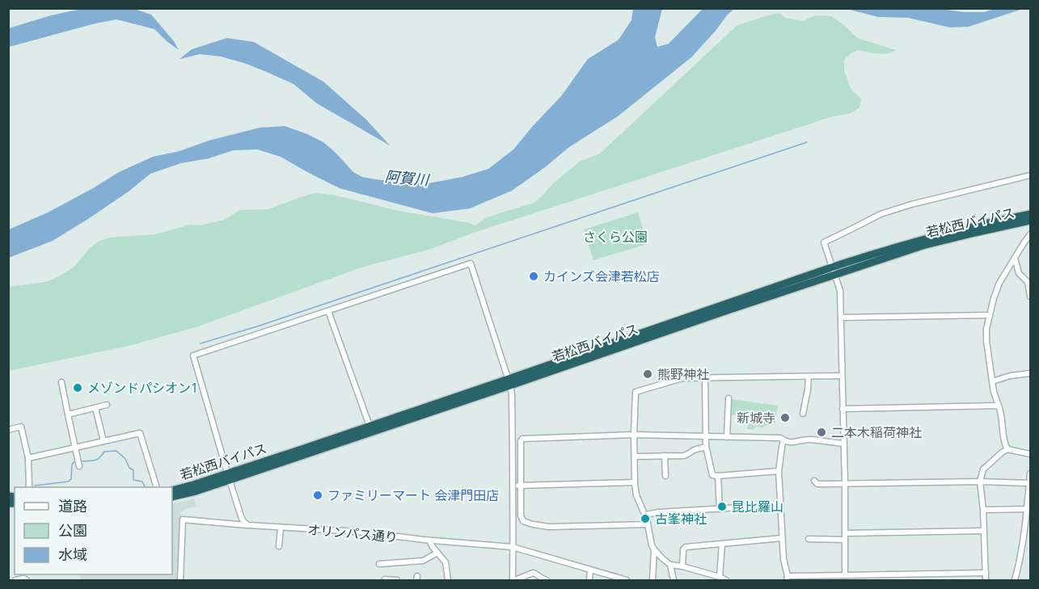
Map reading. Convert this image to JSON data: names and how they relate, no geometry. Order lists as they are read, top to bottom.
{
  "streets": {
    "highway": ["若松西バイパス"],
    "street": ["オリンパス通り"]
  },
  "water": ["阿賀川"],
  "parks": ["さくら公園"],
  "places": [
    "カインズ会津若松店",
    "熊野神社",
    "メゾンドパシオン1",
    "新城寺",
    "二本木稲荷神社",
    "ファミリーマート 会津門田店",
    "昆比羅山",
    "古峯神社"
  ],
  "legend": ["道路", "公園", "水域"]
}
